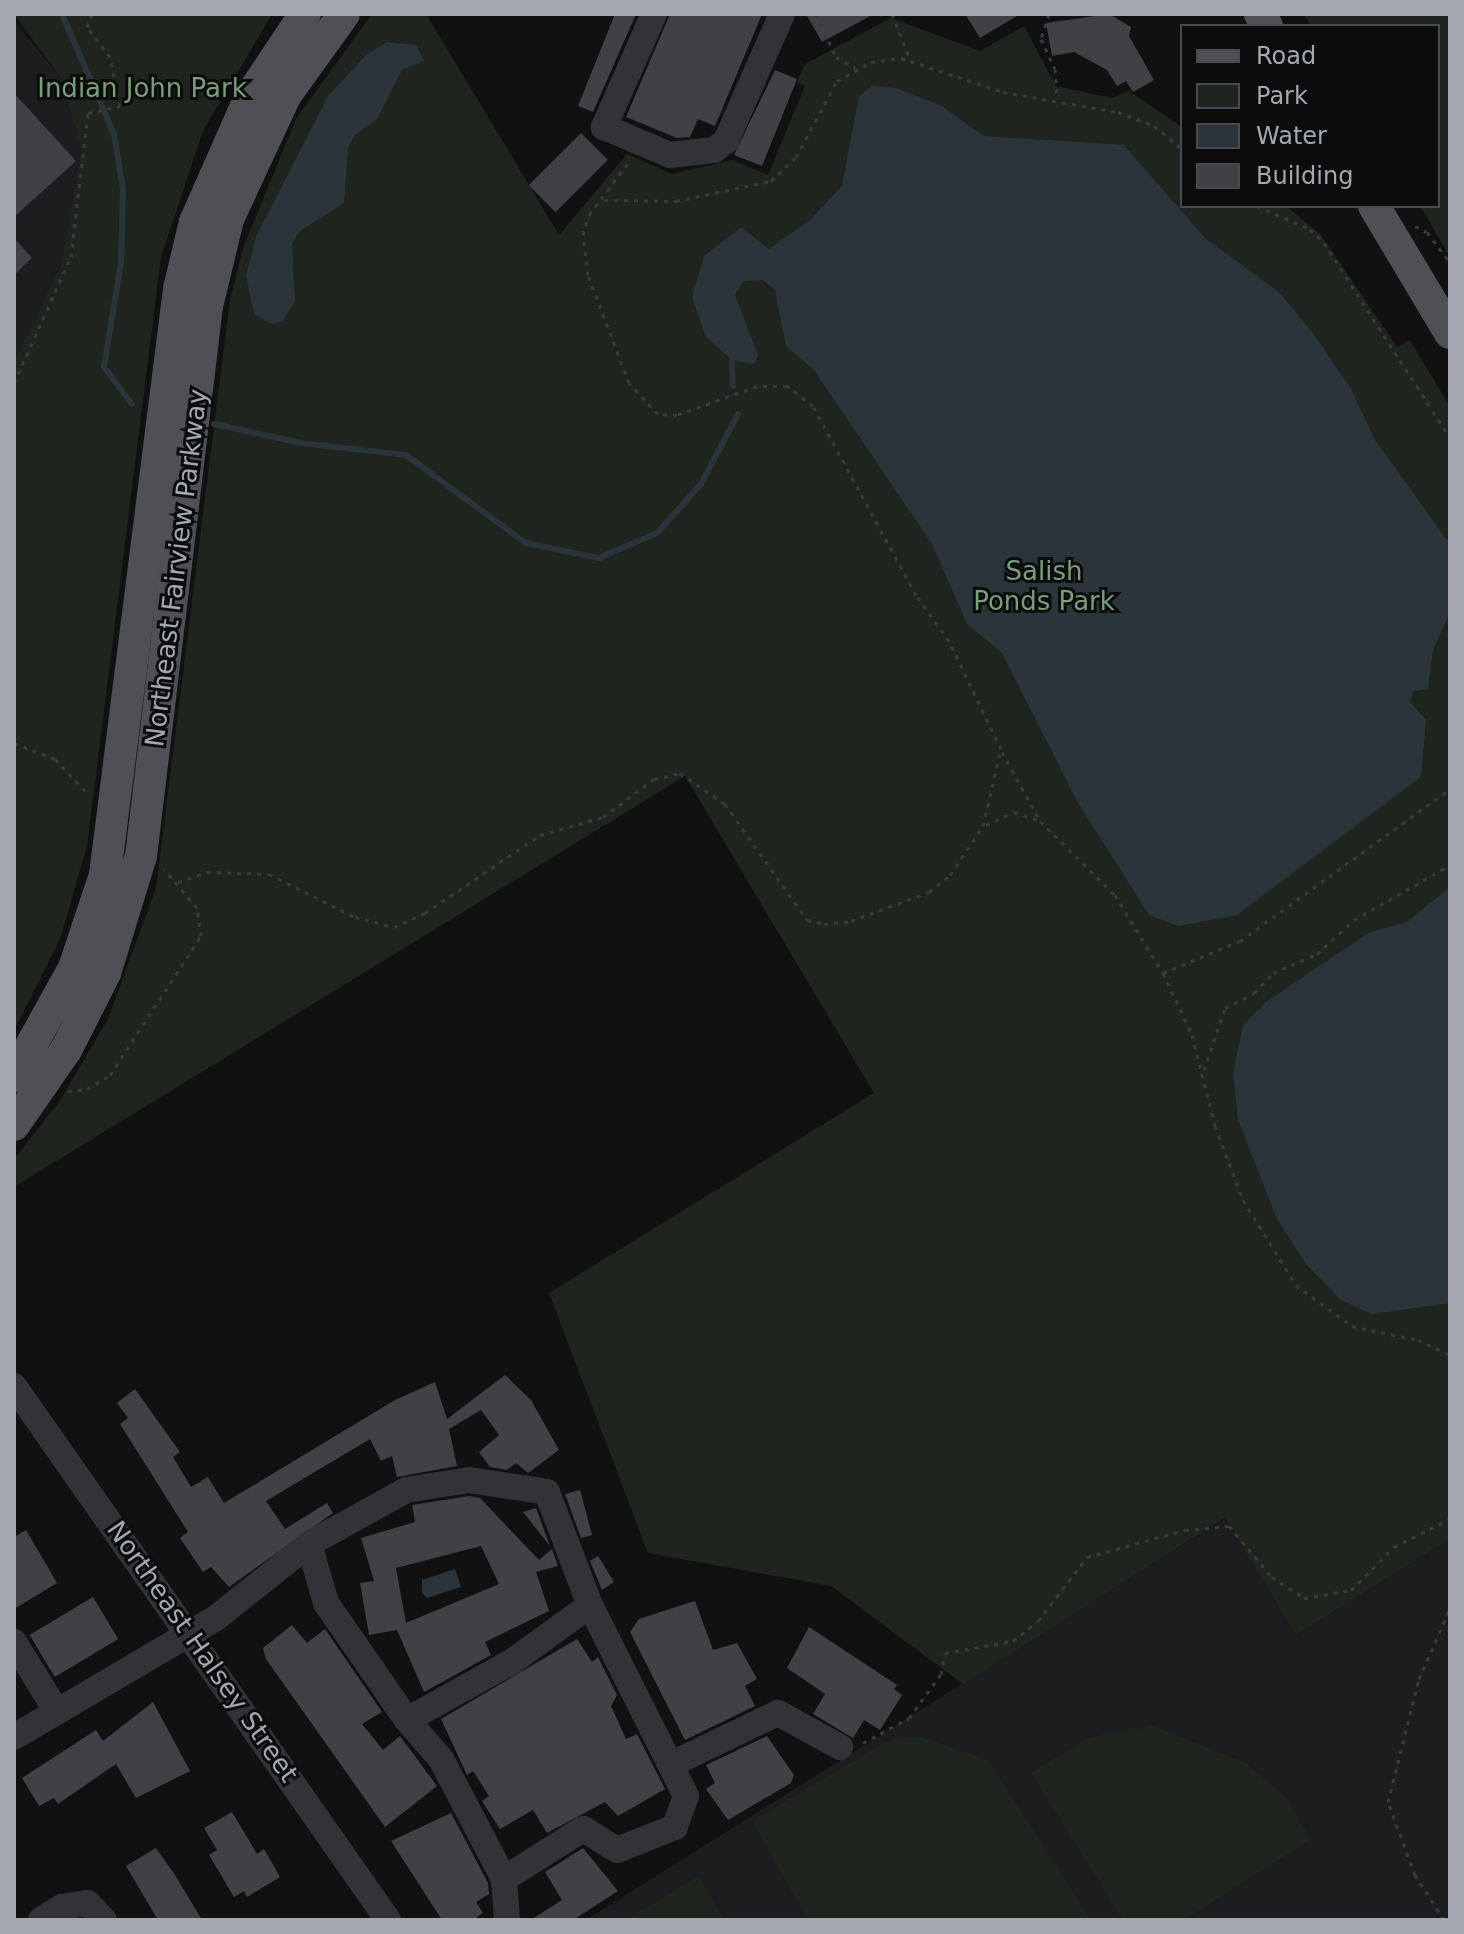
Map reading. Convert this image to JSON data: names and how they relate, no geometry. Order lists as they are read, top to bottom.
{
  "streets": {
    "main road": ["Northeast Fairview Parkway"],
    "street": ["Northeast Halsey Street"]
  },
  "parks": ["Indian John Park", "Salish Ponds Park"],
  "legend": [
    "Road",
    "Park",
    "Water",
    "Building"
  ]
}
